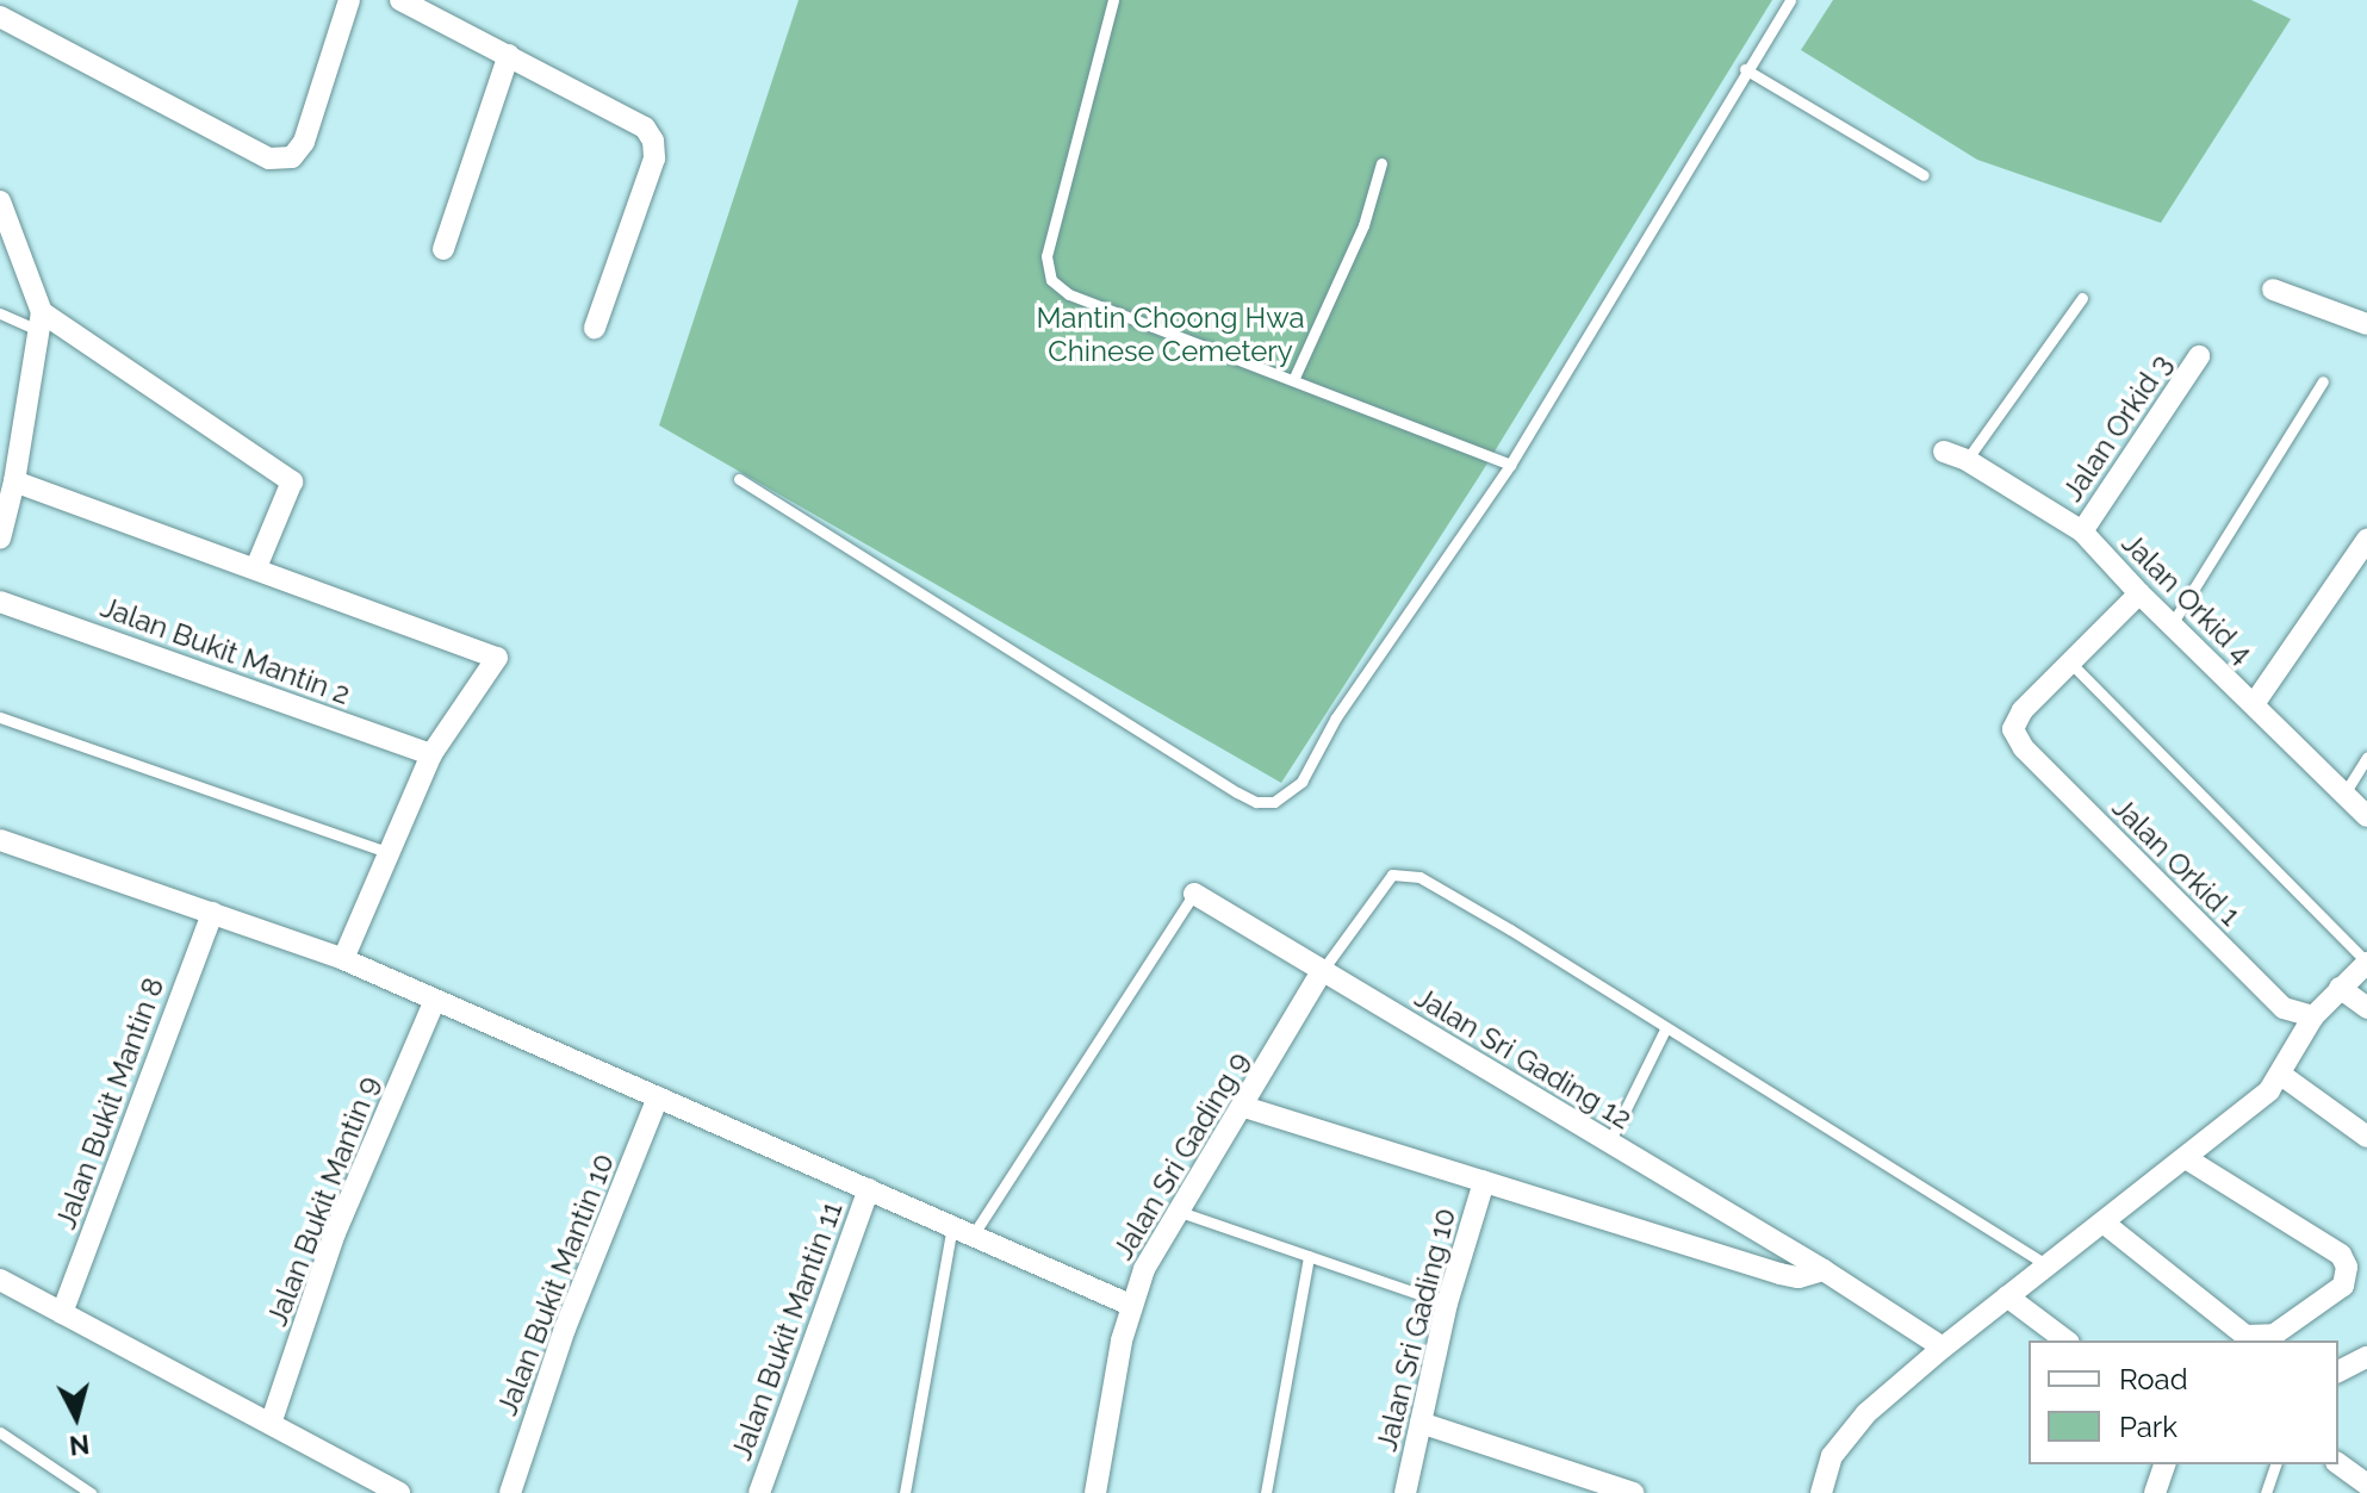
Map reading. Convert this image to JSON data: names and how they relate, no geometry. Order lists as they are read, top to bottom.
{
  "streets": {
    "street": [
      "Jalan Orkid 3",
      "Jalan Orkid 4",
      "Jalan Bukit Mantin 2",
      "Jalan Orkid 1",
      "Jalan Sri Gading 12",
      "Jalan Bukit Mantin 8",
      "Jalan Sri Gading 9",
      "Jalan Bukit Mantin 9",
      "Jalan Bukit Mantin 10",
      "Jalan Sri Gading 10",
      "Jalan Bukit Mantin 11"
    ]
  },
  "crossings": [
    ["Jalan Orkid 3", "Jalan Orkid 4"],
    ["Jalan Sri Gading 12", "Jalan Sri Gading 9"]
  ],
  "parks": ["Mantin Choong Hwa Chinese Cemetery"],
  "legend": ["Road", "Park"],
  "north": "bottom"
}
